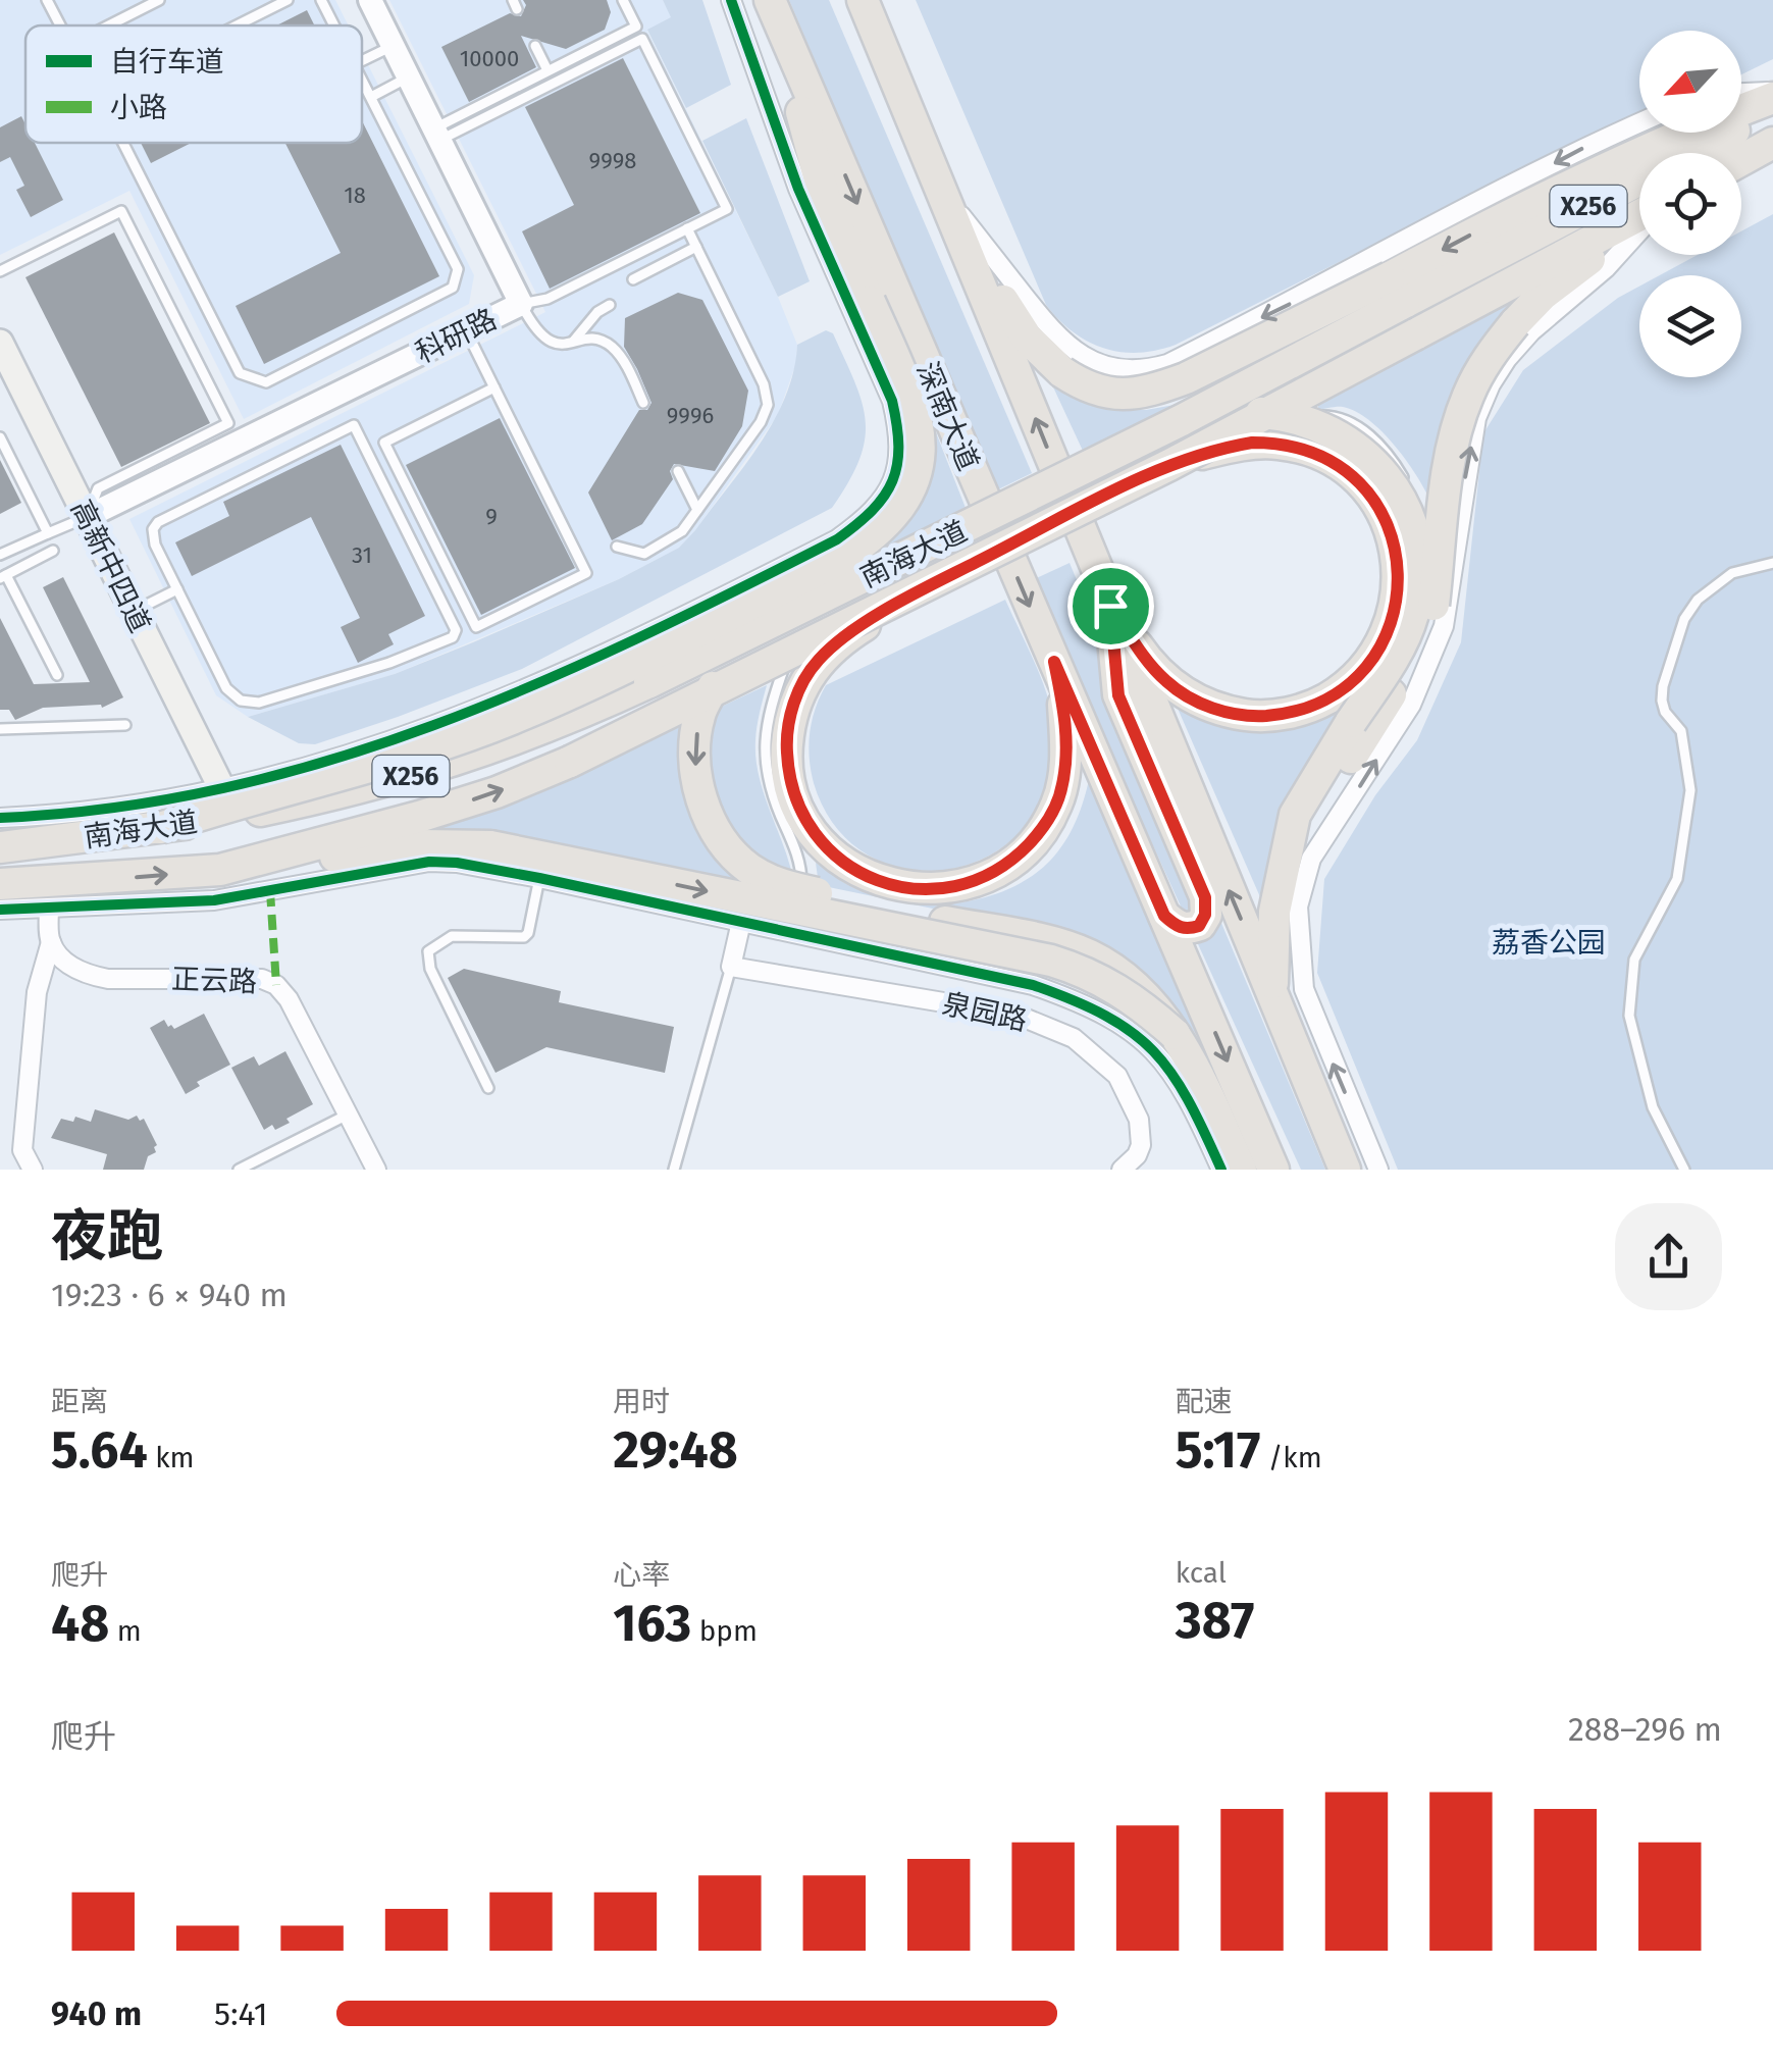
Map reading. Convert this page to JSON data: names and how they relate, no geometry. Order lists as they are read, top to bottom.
{
  "streets": {
    "main road": [
      "X256",
      "深南大道",
      "南海大道",
      "高新中四道"
    ],
    "street": ["科研路", "正云路", "泉园路"]
  },
  "crossings": [
    ["科研路", "高新中四道"]
  ],
  "parks": ["荔香公园"],
  "house_numbers": [
    "10000",
    "9998",
    "18",
    "9996",
    "9",
    "31"
  ],
  "legend": ["自行车道", "小路"],
  "north": "bottom left",
  "page": {
    "heading": ["夜跑", "19:23 · 6 × 940 m"],
    "stats": [
      ["距离", "5.64 km"],
      ["用时", "29:48"],
      ["配速", "5:17 /km"],
      ["爬升", "48 m"],
      ["心率", "163 bpm"],
      ["kcal", "387"]
    ],
    "chart": ["爬升", "288–296 m"],
    "list": [
      {
        "name": "940 m",
        "note": "5:41"
      }
    ]
  }
}
